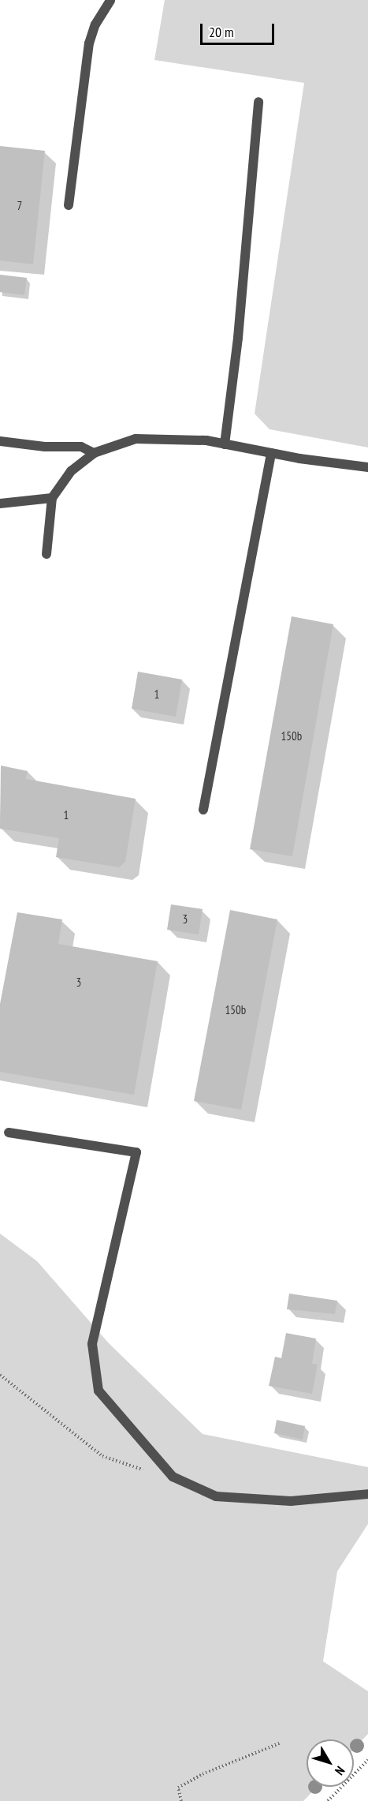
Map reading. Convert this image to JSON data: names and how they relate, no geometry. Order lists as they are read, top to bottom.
{
  "house_numbers": [
    "7",
    "1",
    "150b",
    "1",
    "3",
    "3",
    "150b"
  ],
  "scale_bar": "20 m",
  "north": "bottom right"
}
